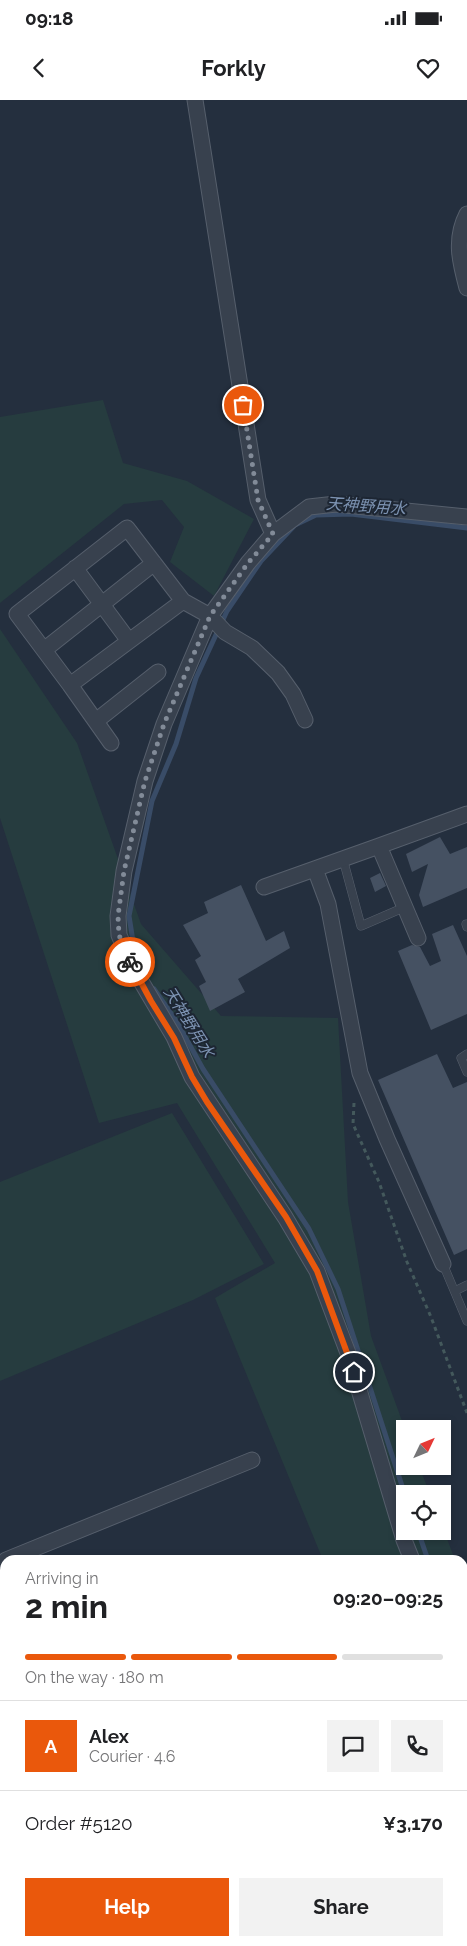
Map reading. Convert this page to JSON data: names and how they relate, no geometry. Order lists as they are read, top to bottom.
{
  "water": ["天神野用水"],
  "north": "top right",
  "page": {
    "status": "09:18",
    "header": "Forkly",
    "heading": ["2 min", "Arriving in", "09:20–09:25"],
    "panel": [
      "Alex",
      "Courier · 4.6",
      "Order #5120",
      "¥3,170"
    ],
    "bar": "On the way · 180 m",
    "round": "A",
    "buttons": ["Help", "Share"]
  }
}
